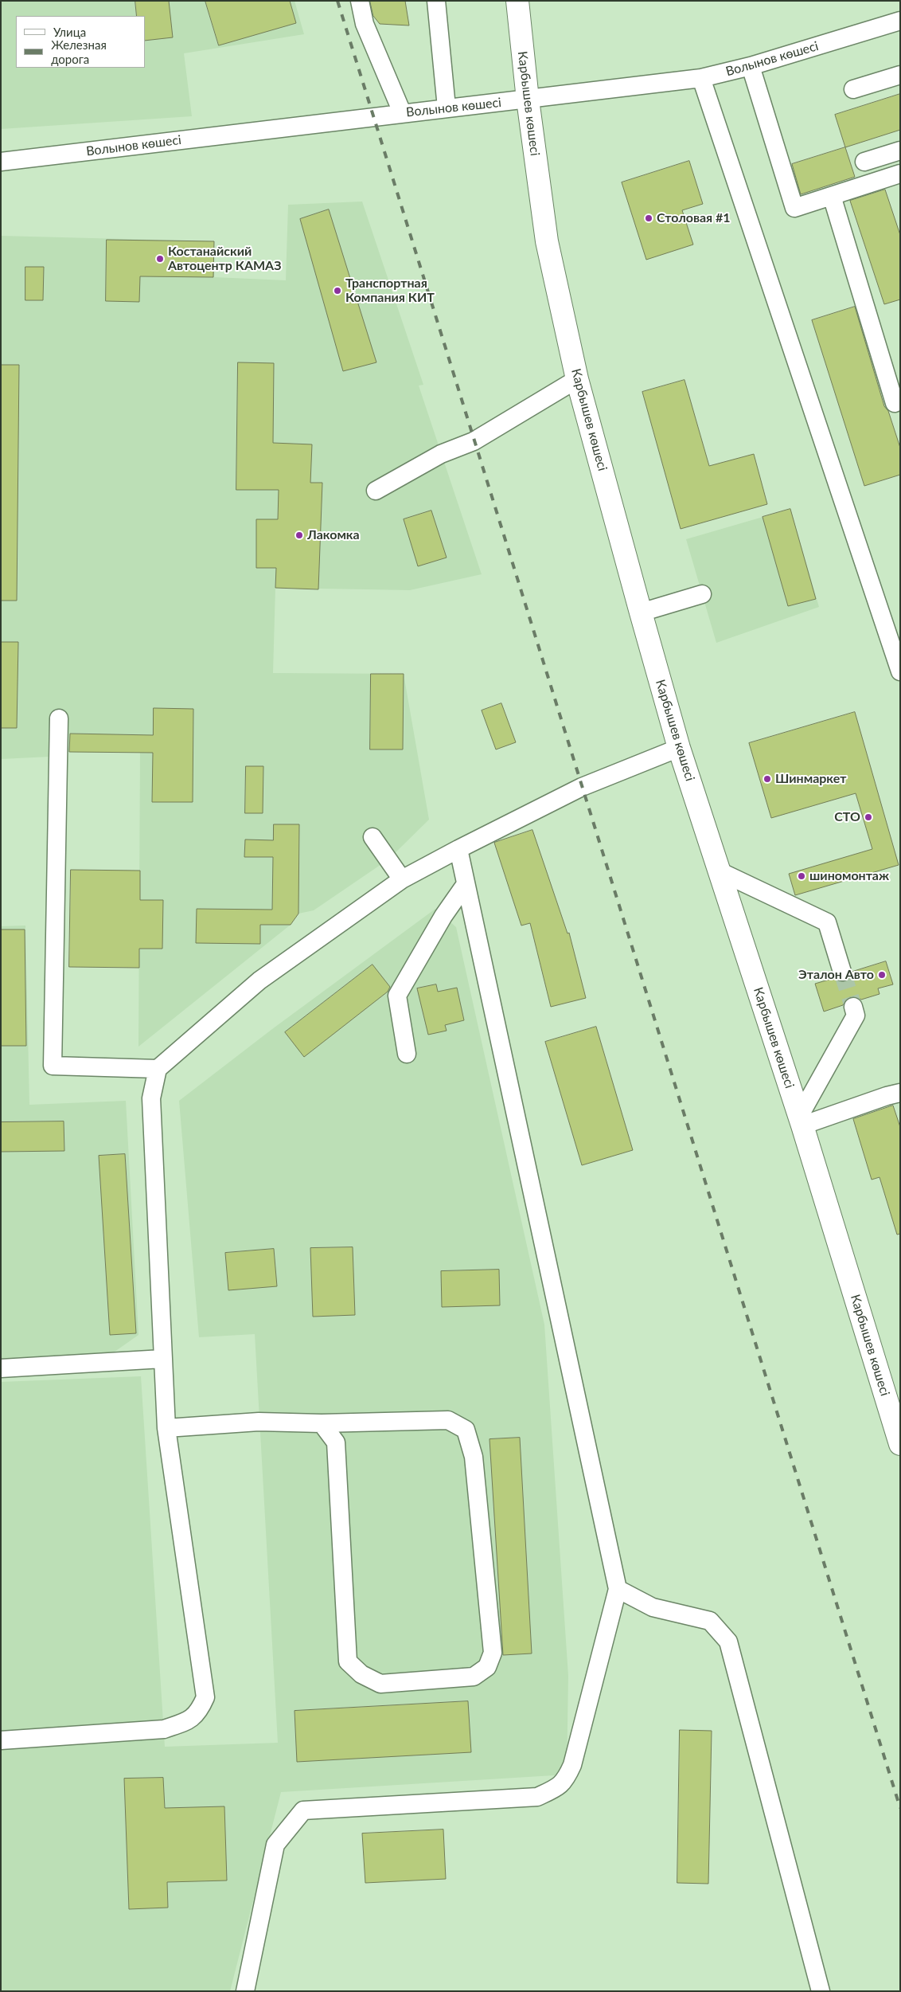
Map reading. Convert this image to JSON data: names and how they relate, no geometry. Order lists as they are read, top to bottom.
{
  "streets": {
    "main road": ["Карбышев көшесі"],
    "street": ["Волынов көшесі"]
  },
  "crossings": [
    ["Волынов көшесі", "Карбышев көшесі"]
  ],
  "places": [
    "Столовая #1",
    "Костанайский Автоцентр КАМАЗ",
    "Транспортная Компания КИТ",
    "Лакомка",
    "Шинмаркет",
    "СТО",
    "шиномонтаж",
    "Эталон Авто"
  ],
  "legend": ["Улица", "Железная дорога"]
}
